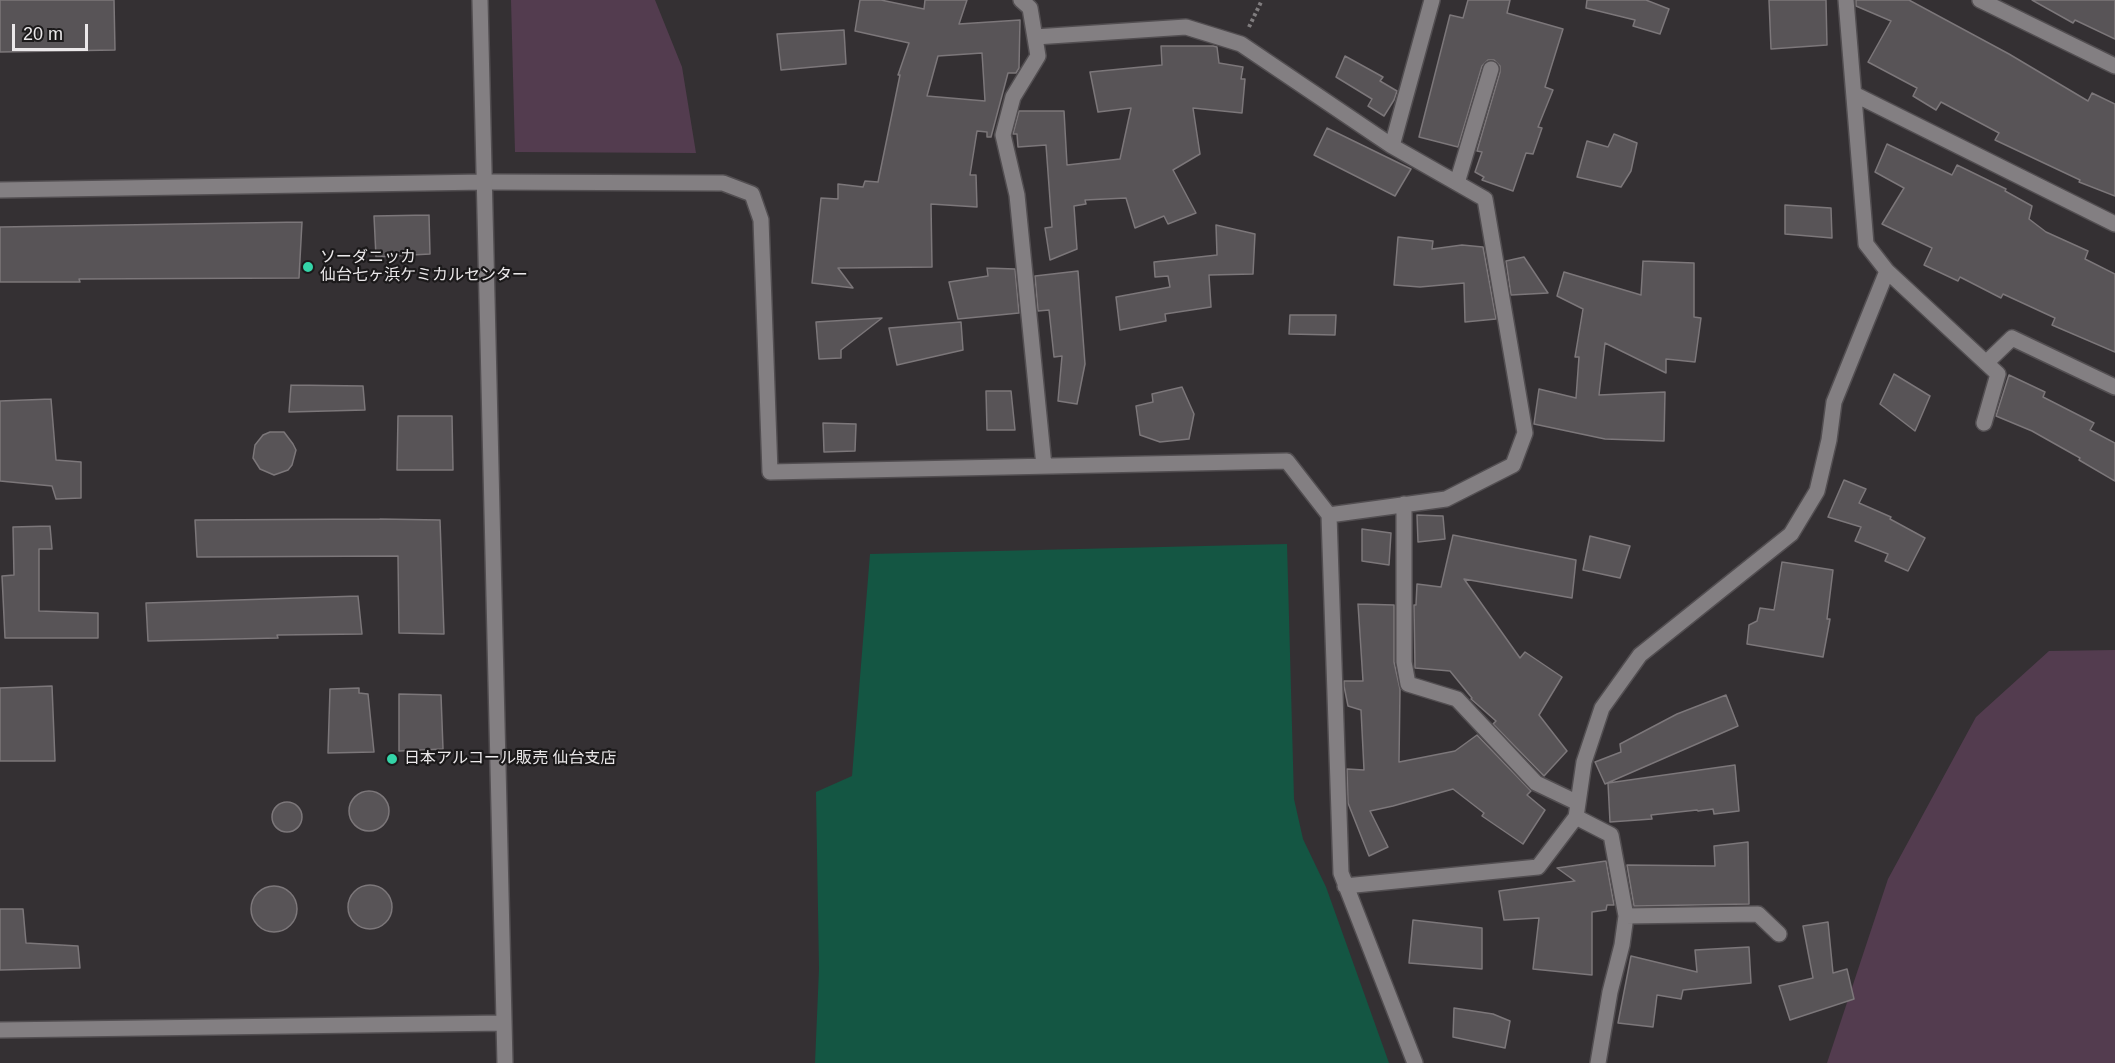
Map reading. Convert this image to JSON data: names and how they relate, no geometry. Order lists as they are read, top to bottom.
{
  "places": ["ソーダニッカ 仙台七ヶ浜ケミカルセンター", "日本アルコール販売 仙台支店"],
  "scale_bar": "20 m"
}
